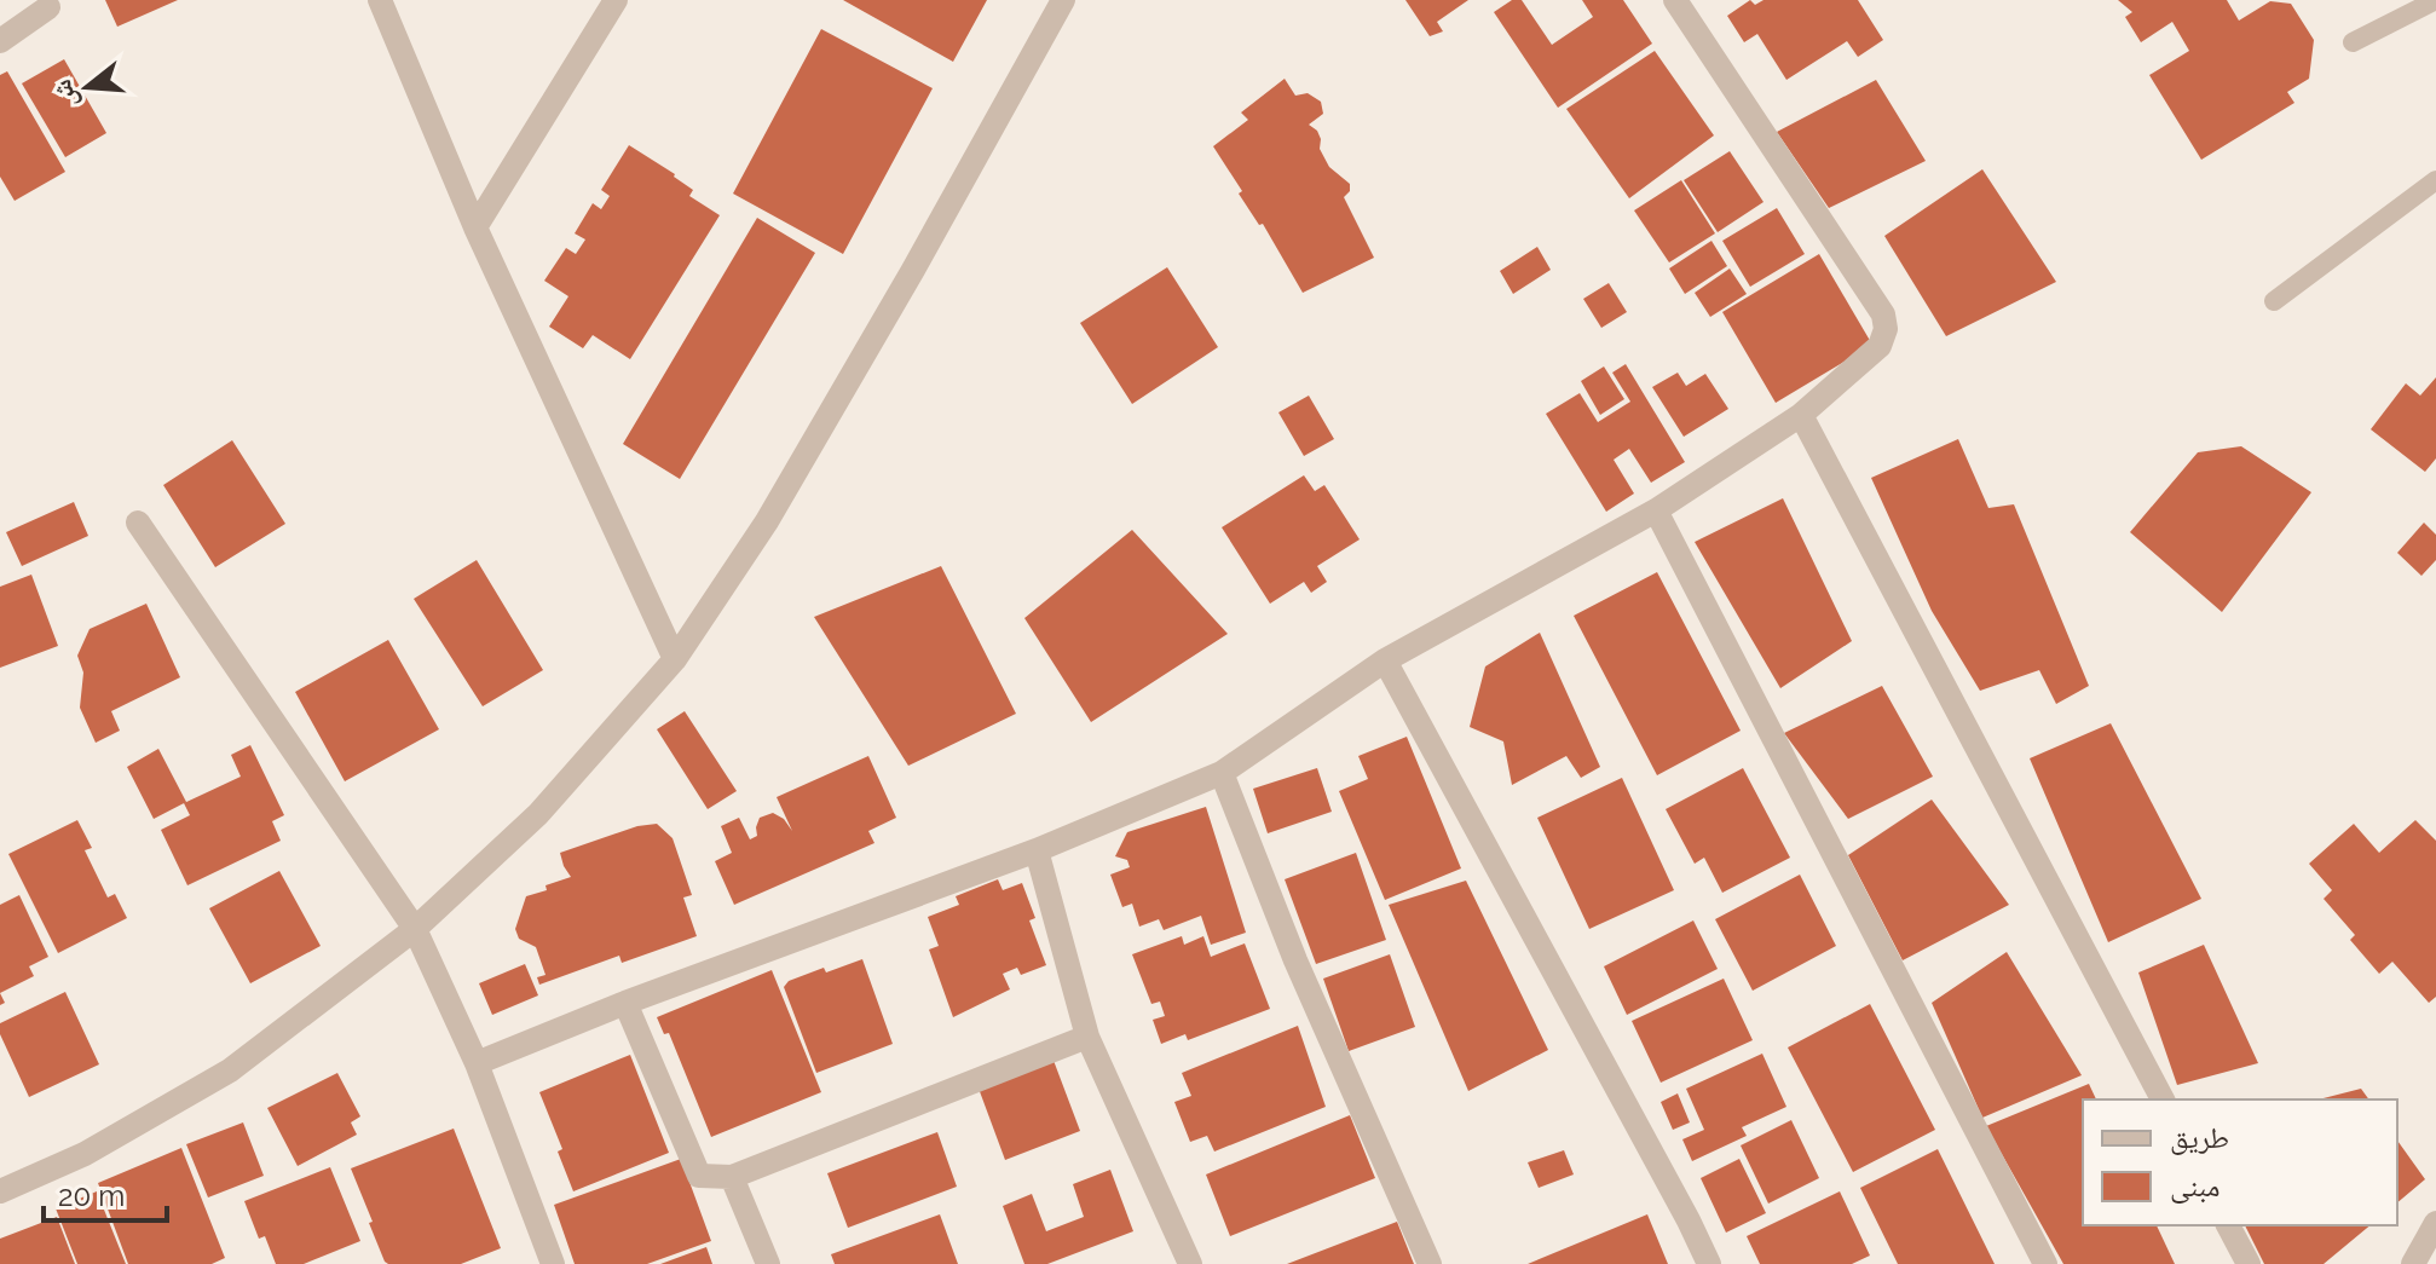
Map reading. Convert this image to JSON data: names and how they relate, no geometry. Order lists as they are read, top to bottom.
{
  "legend": ["طريق", "مبنى"],
  "scale_bar": "20 m",
  "north": "left"
}
